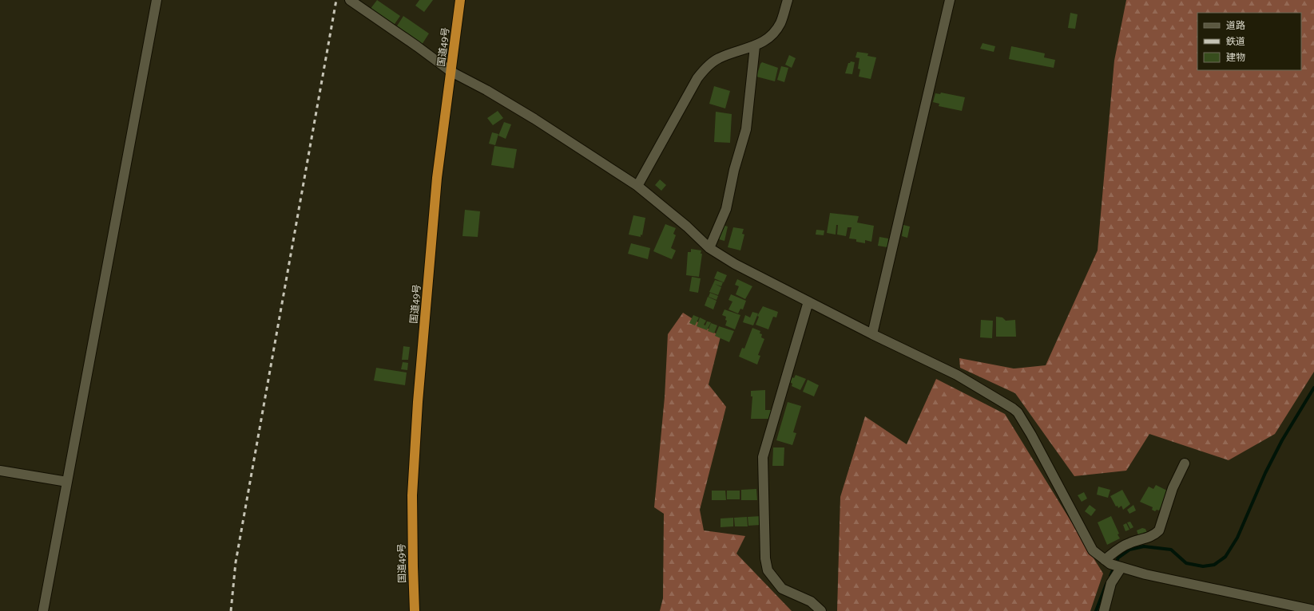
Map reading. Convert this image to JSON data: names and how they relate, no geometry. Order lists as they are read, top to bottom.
{
  "streets": {
    "highway": ["国道49号"]
  },
  "legend": ["道路", "鉄道", "建物"]
}
